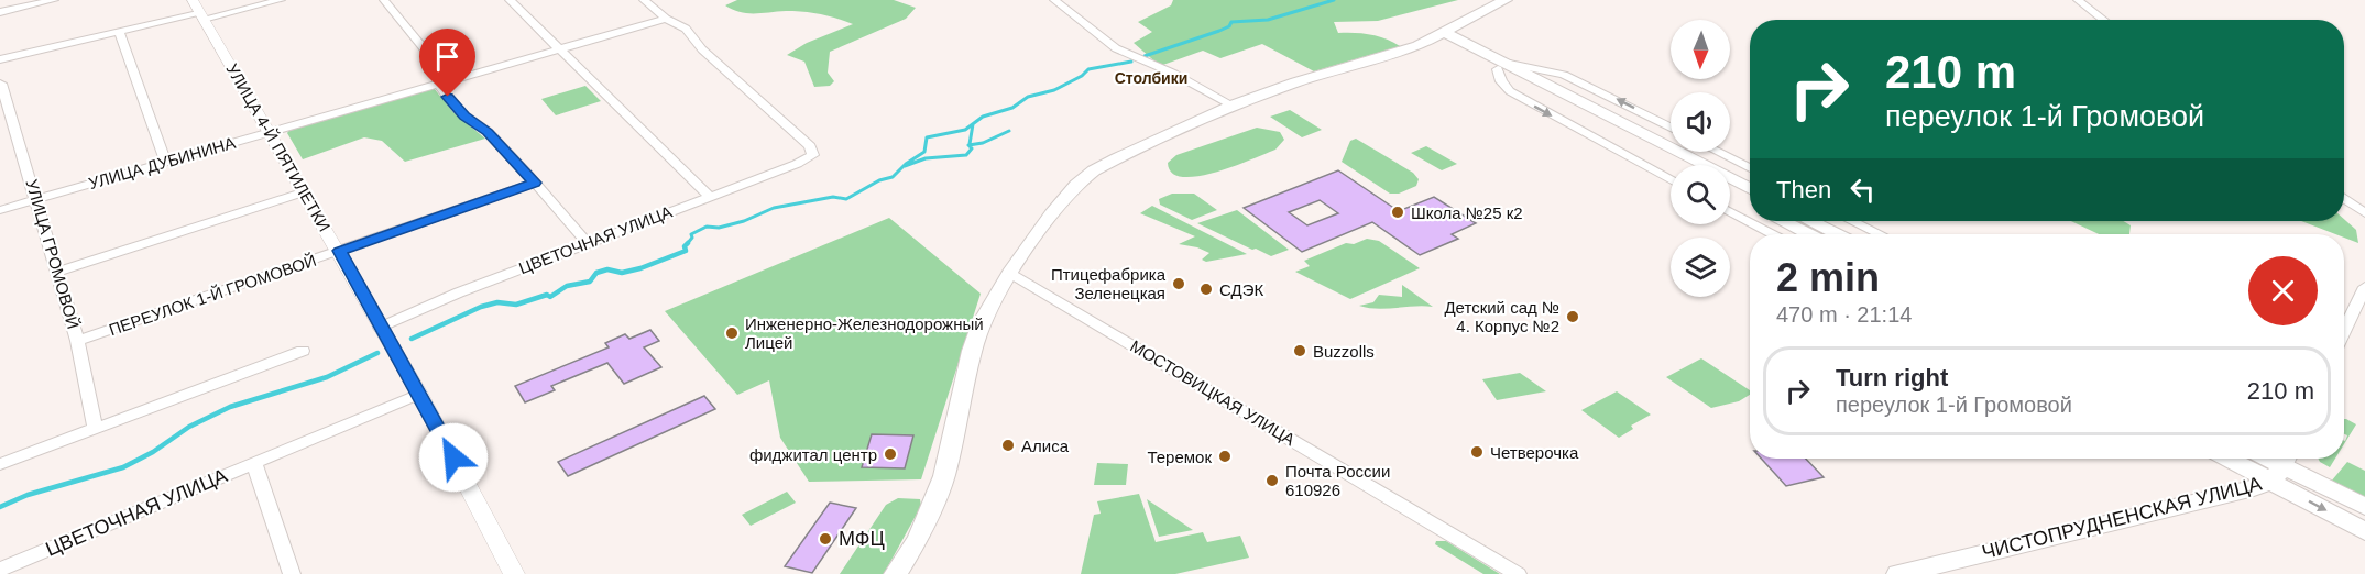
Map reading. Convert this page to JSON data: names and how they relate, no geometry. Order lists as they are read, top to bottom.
{
  "streets": {
    "main road": ["ЧИСТОПРУДНЕНСКАЯ УЛИЦА"],
    "street": [
      "УЛИЦА 4-Й ПЯТИЛЕТКИ",
      "УЛИЦА ДУБИНИНА",
      "ЦВЕТОЧНАЯ УЛИЦА",
      "УЛИЦА ГРОМОВОЙ",
      "ПЕРЕУЛОК 1-Й ГРОМОВОЙ",
      "МОСТОВИЦКАЯ УЛИЦА"
    ]
  },
  "crossings": [
    ["УЛИЦА 4-Й ПЯТИЛЕТКИ", "УЛИЦА ДУБИНИНА"],
    ["УЛИЦА 4-Й ПЯТИЛЕТКИ", "ЦВЕТОЧНАЯ УЛИЦА"],
    ["УЛИЦА 4-Й ПЯТИЛЕТКИ", "ПЕРЕУЛОК 1-Й ГРОМОВОЙ"],
    ["УЛИЦА ДУБИНИНА", "ЦВЕТОЧНАЯ УЛИЦА"],
    ["УЛИЦА ДУБИНИНА", "УЛИЦА ГРОМОВОЙ"],
    ["УЛИЦА ГРОМОВОЙ", "ПЕРЕУЛОК 1-Й ГРОМОВОЙ"]
  ],
  "districts": ["Столбики"],
  "places": [
    "Школа №25 к2",
    "Птицефабрика Зеленецкая",
    "СДЭК",
    "Детский сад № 4. Корпус №2",
    "Инженерно-Железнодорожный Лицей",
    "Buzzolls",
    "Алиса",
    "Четверочка",
    "фиджитал центр",
    "Теремок",
    "Почта России 610926",
    "МФЦ"
  ],
  "north": "bottom",
  "page": {
    "turn": ["210 m", "переулок 1-й Громовой"],
    "then": "Then",
    "heading": ["2 min", "470 m · 21:14"],
    "list": [
      {
        "name": "Turn right",
        "note": "переулок 1-й Громовой",
        "value": "210 m"
      }
    ]
  }
}
